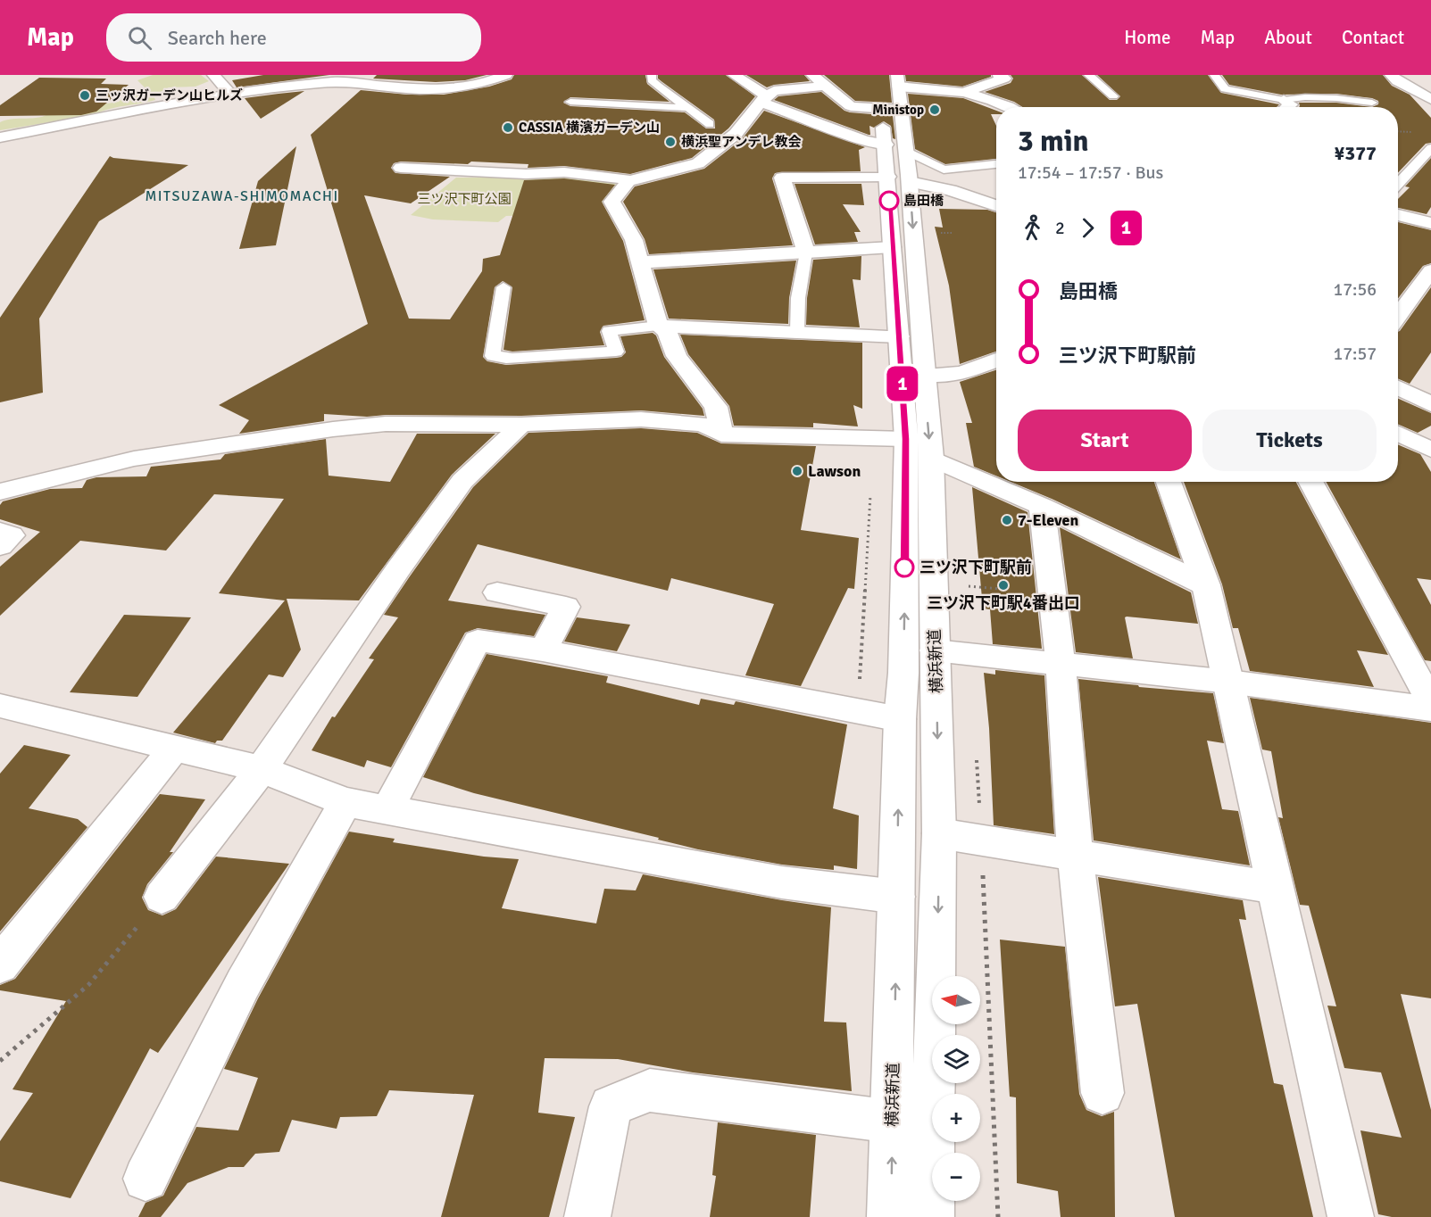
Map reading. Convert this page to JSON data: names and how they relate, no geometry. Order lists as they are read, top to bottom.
{
  "streets": {
    "main road": ["横浜新道"]
  },
  "districts": ["MITSUZAWA-SHIMOMACHI"],
  "parks": ["三ツ沢下町公園"],
  "places": [
    "三ッ沢ガーデン山ヒルズ",
    "Ministop",
    "CASSIA 横濱ガーデン山",
    "横浜聖アンデレ教会",
    "島田橋",
    "Lawson",
    "7-Eleven",
    "三ツ沢下町駅前",
    "三ツ沢下町駅4番出口"
  ],
  "lines": ["bus line 1"],
  "north": "left",
  "page": {
    "header": "Map",
    "search": "Search here",
    "nav": [
      "Home",
      "Map",
      "About",
      "Contact"
    ],
    "on_map": "1",
    "heading": ["3 min", "17:54 – 17:57 · Bus", "¥377"],
    "legs": ["2", "1"],
    "list": [
      {
        "name": "島田橋",
        "value": "17:56"
      },
      {
        "name": "三ツ沢下町駅前",
        "value": "17:57"
      }
    ],
    "buttons": ["Start", "Tickets"],
    "map_buttons": ["+", "−"]
  }
}
